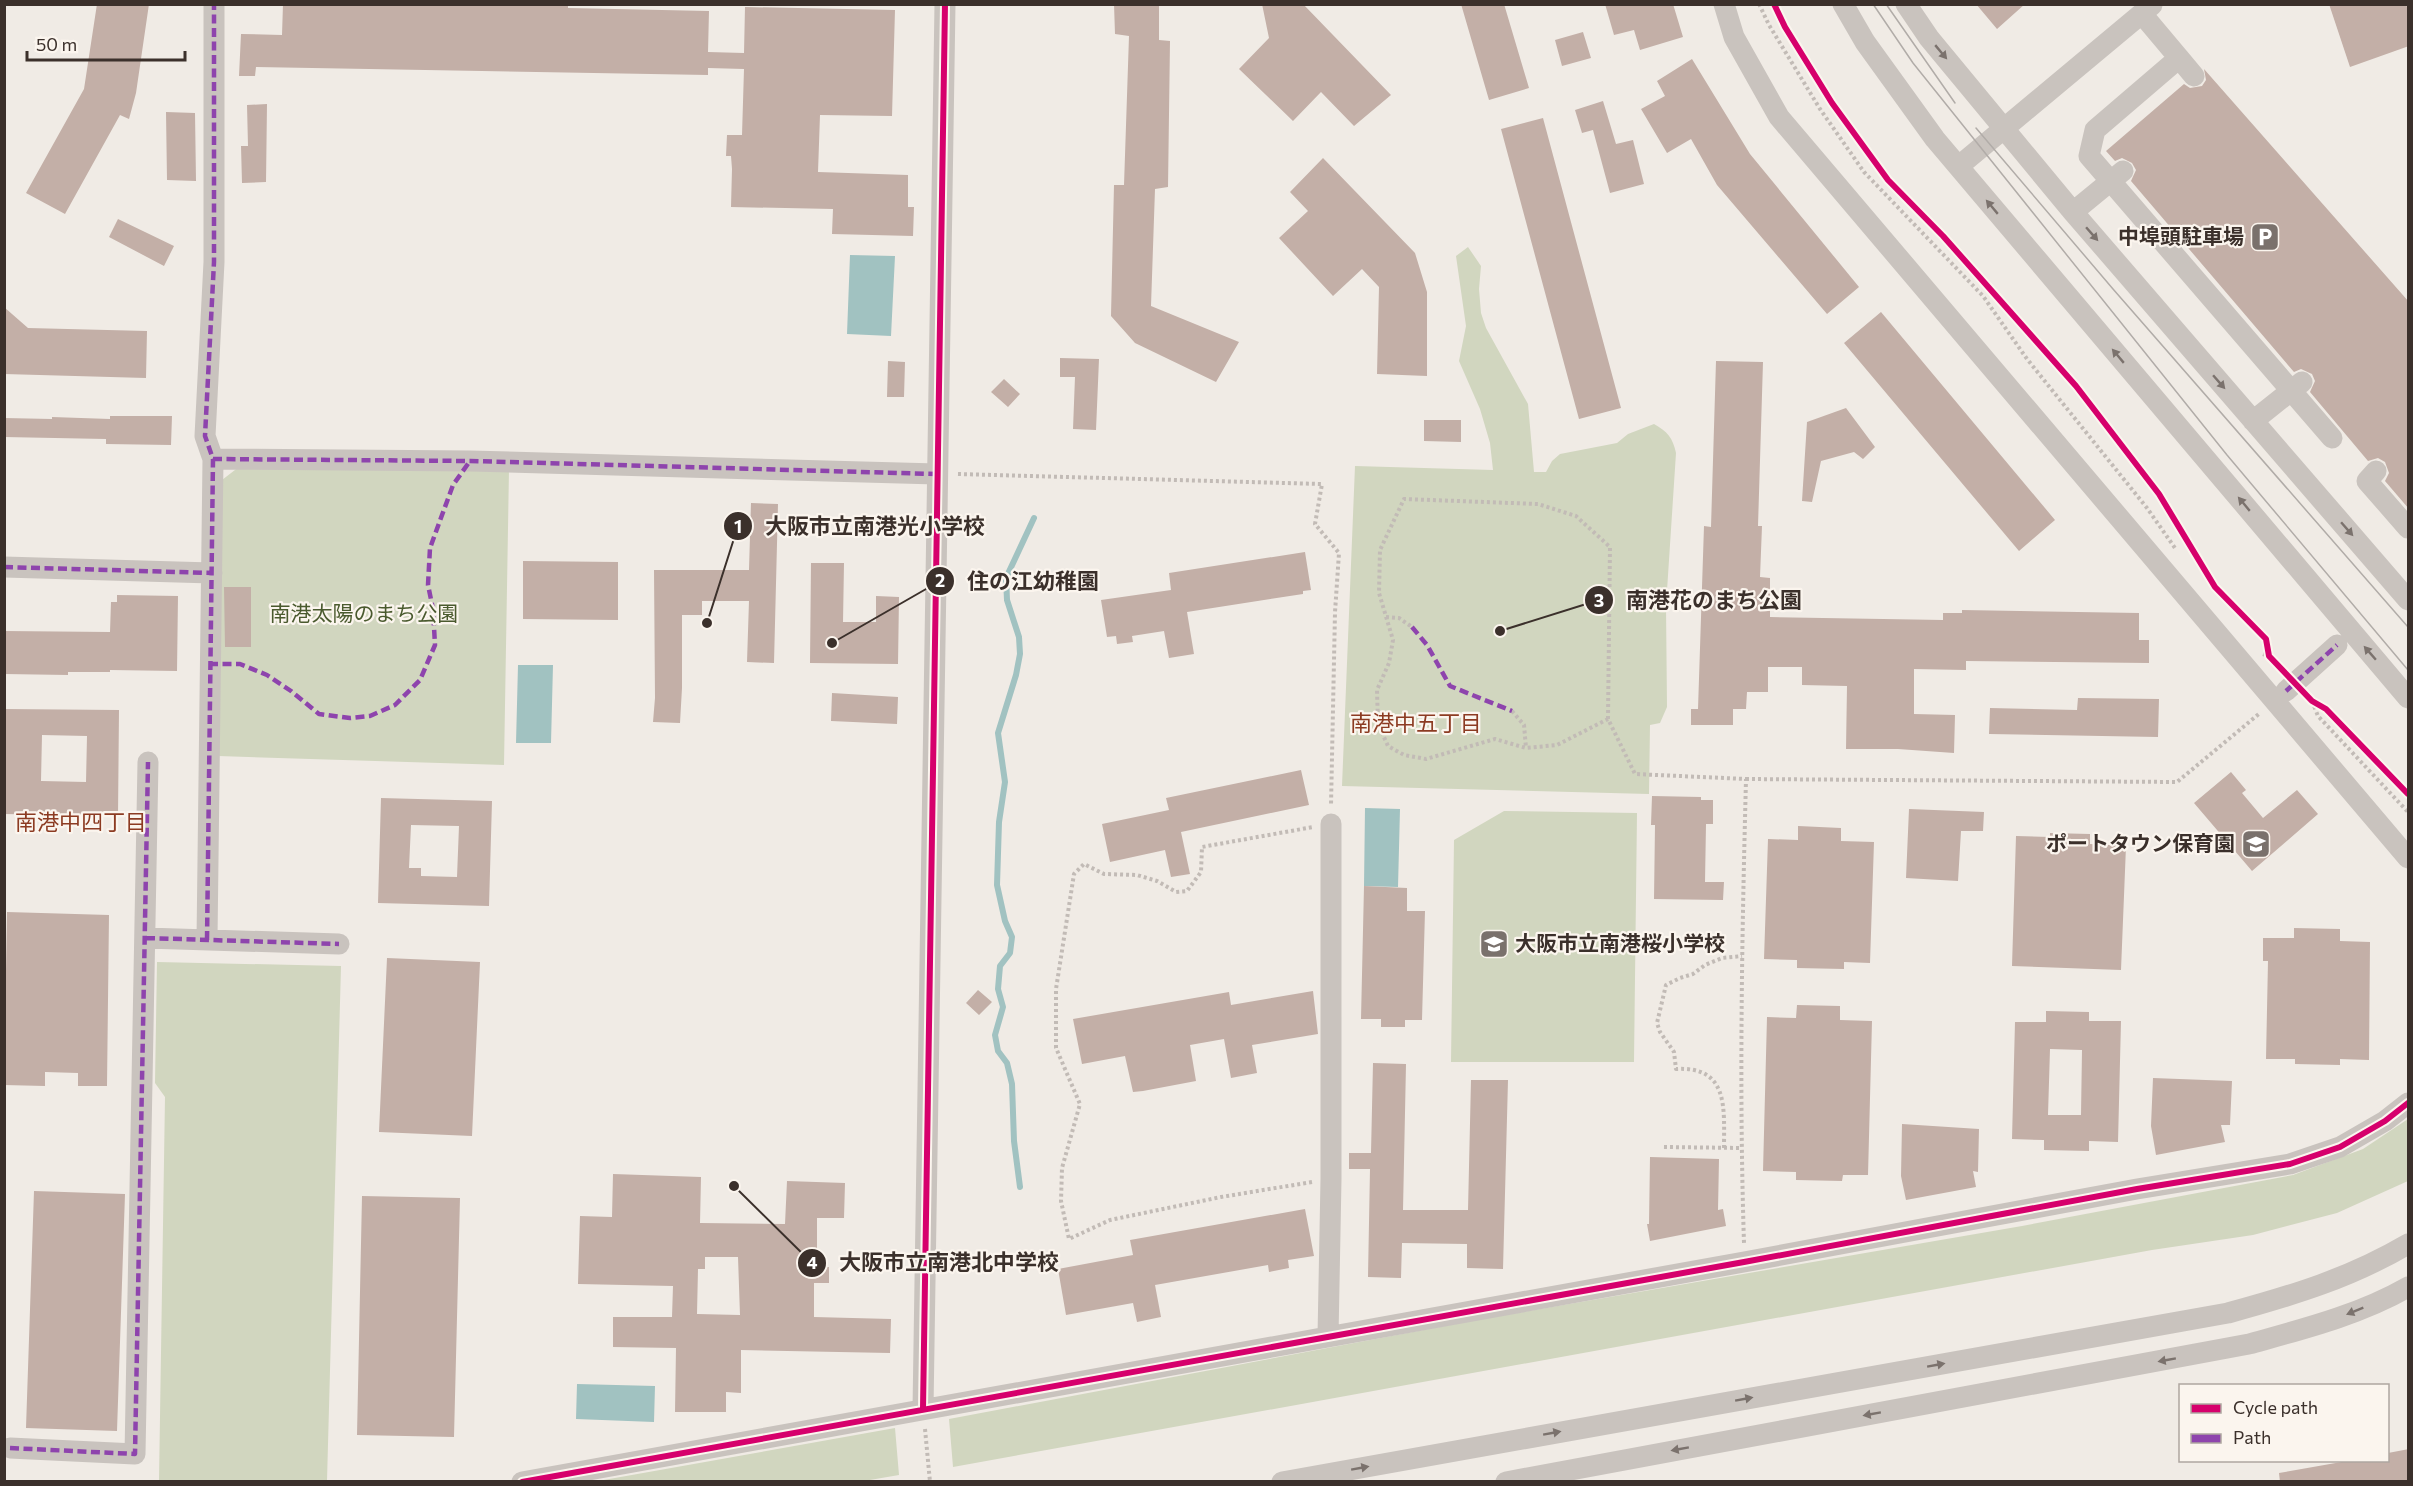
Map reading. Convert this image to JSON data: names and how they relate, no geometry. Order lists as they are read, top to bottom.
{
  "districts": ["南港中五丁目", "南港中四丁目"],
  "parks": ["南港太陽のまち公園"],
  "places": {
    "parking": ["中埠頭駐車場"],
    "other": [
      "大阪市立南港光小学校",
      "南港花のまち公園",
      "住の江幼稚園",
      "大阪市立南港北中学校"
    ],
    "school or university": ["ポートタウン保育園", "大阪市立南港桜小学校"]
  },
  "legend": ["Cycle path", "Path"],
  "scale_bar": "50 m"
}
